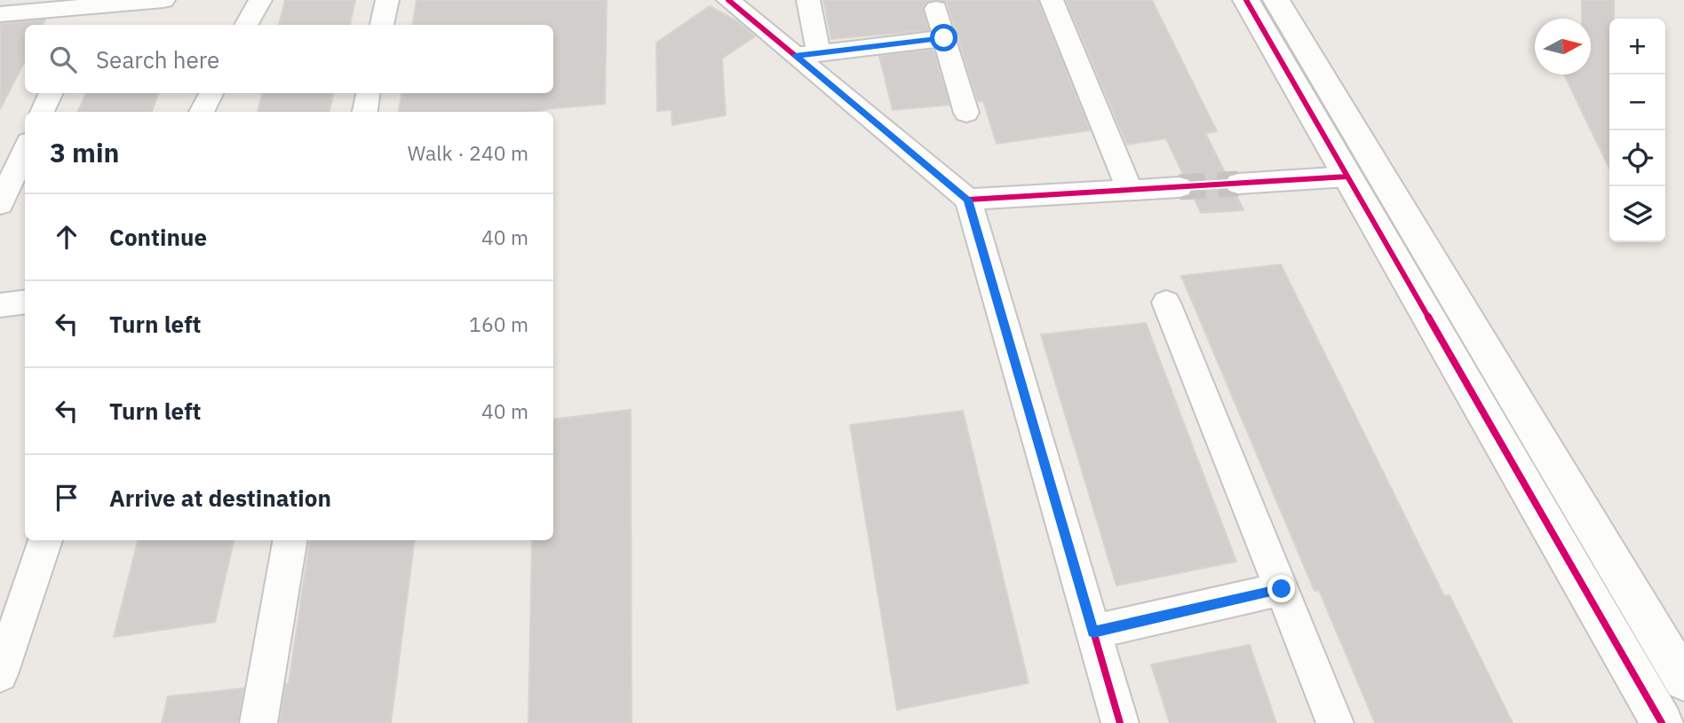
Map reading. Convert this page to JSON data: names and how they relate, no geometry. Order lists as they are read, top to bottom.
{
  "north": "right",
  "page": {
    "map_buttons": ["+", "−"],
    "search": "Search here",
    "heading": ["3 min", "Walk · 240 m"],
    "list": [
      ["Continue", "40 m"],
      ["Turn left", "160 m"],
      ["Turn left", "40 m"],
      "Arrive at destination"
    ]
  }
}
